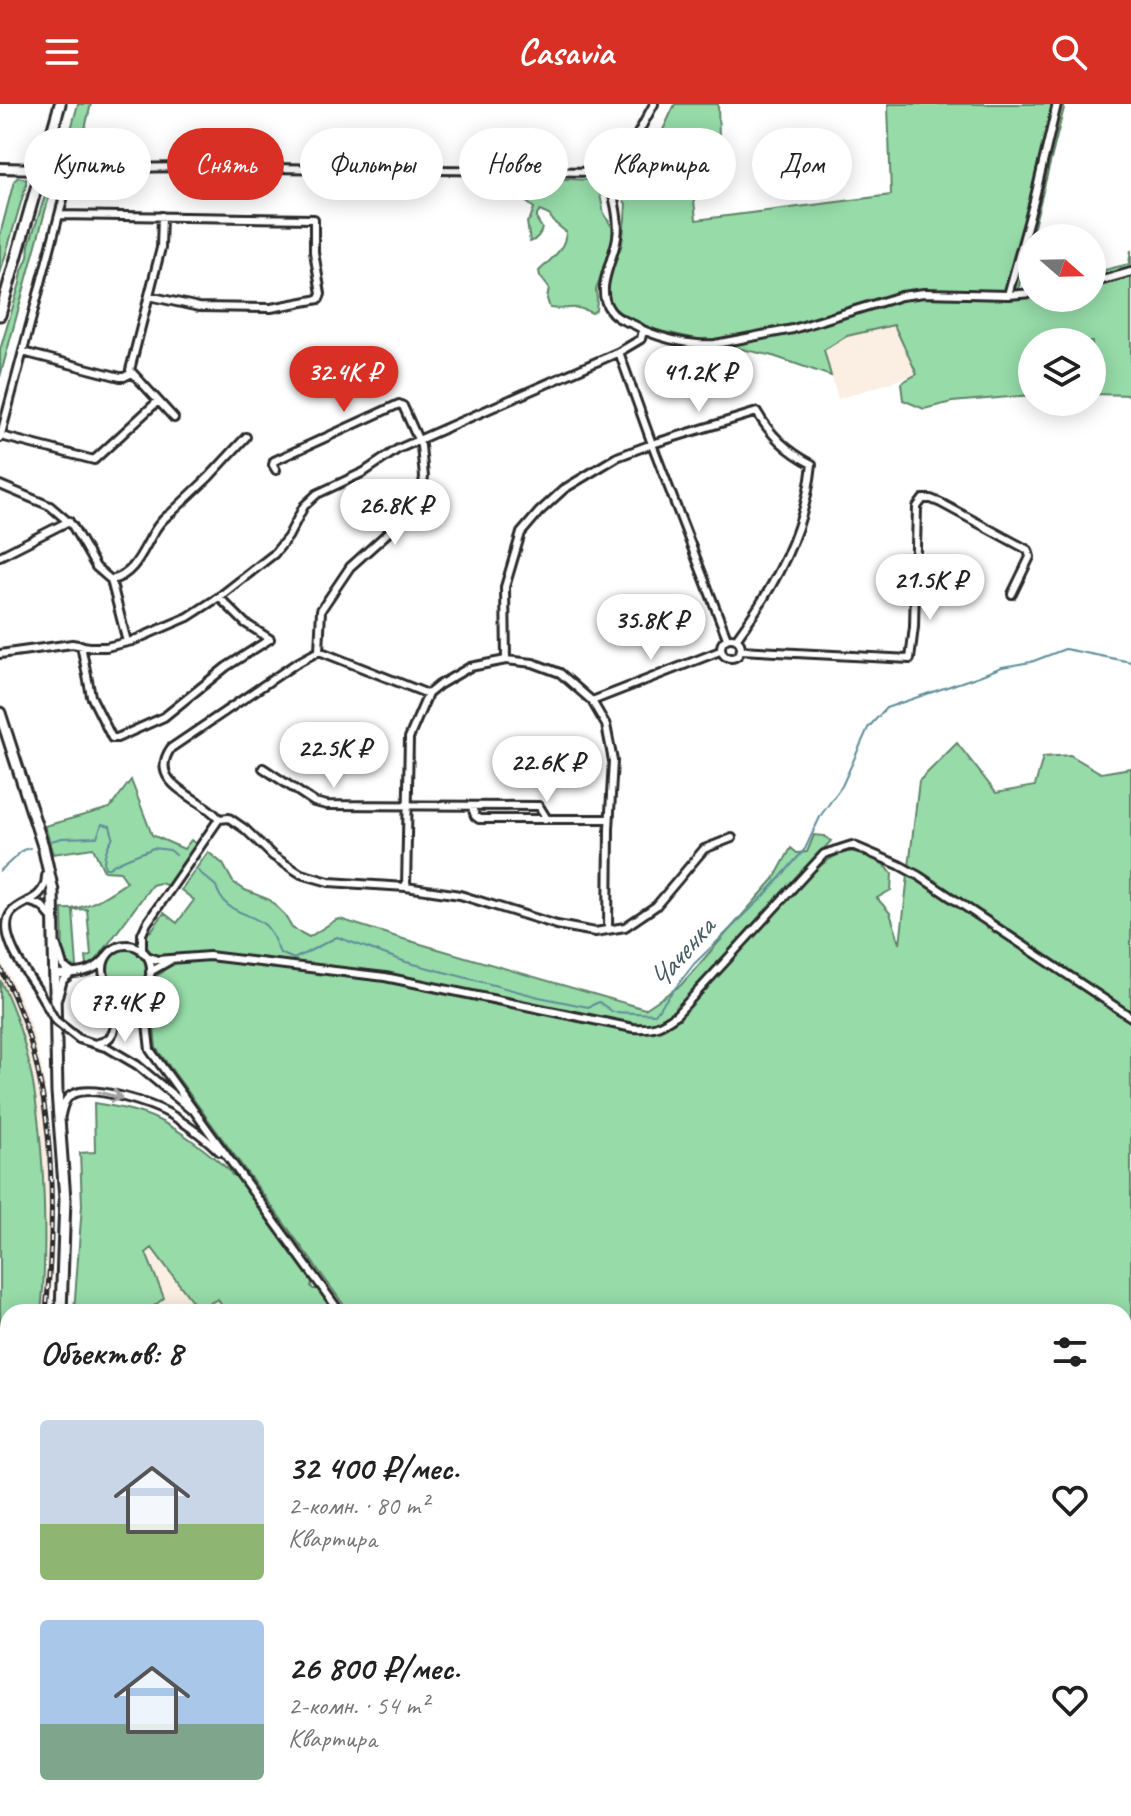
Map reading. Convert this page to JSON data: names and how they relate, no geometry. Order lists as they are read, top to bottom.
{
  "water": ["Чаченка"],
  "north": "right",
  "page": {
    "header": "Casavia",
    "chip": [
      "Купить",
      "Снять",
      "Фильтры",
      "Новое",
      "Квартира",
      "Дом"
    ],
    "price": [
      "32.4K ₽",
      "41.2K ₽",
      "26.8K ₽",
      "21.5K ₽",
      "35.8K ₽",
      "22.5K ₽",
      "22.6K ₽",
      "77.4K ₽"
    ],
    "heading": "Объектов: 8",
    "list": [
      {
        "name": "32 400 ₽/мес.",
        "note": "2-комн. · 80 m² · Квартира"
      },
      {
        "name": "26 800 ₽/мес.",
        "note": "2-комн. · 54 m² · Квартира"
      }
    ]
  }
}
